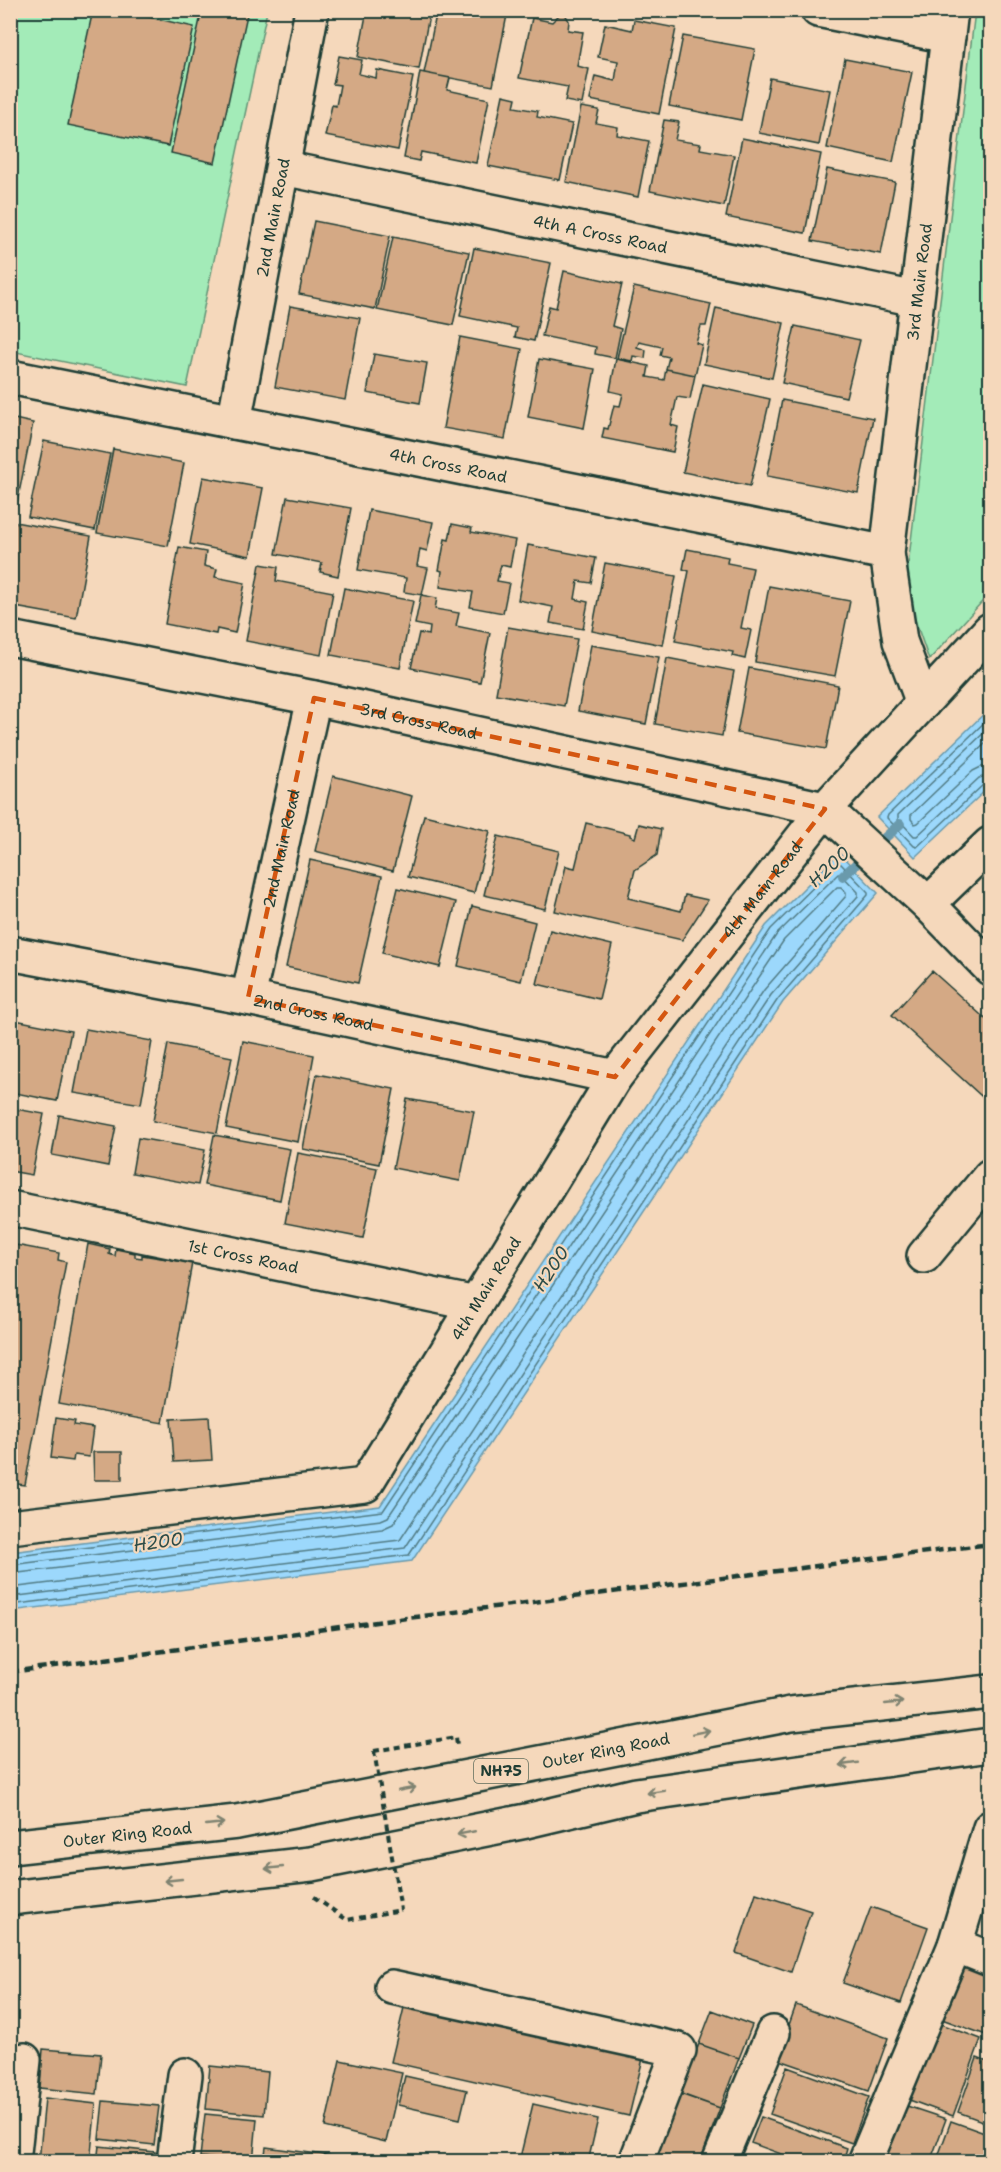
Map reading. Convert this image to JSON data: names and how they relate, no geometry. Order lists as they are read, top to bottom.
{
  "streets": {
    "main road": [
      "2nd Main Road",
      "4th A Cross Road",
      "3rd Main Road",
      "4th Cross Road",
      "3rd Cross Road",
      "4th Main Road",
      "2nd Cross Road",
      "1st Cross Road",
      "Outer Ring Road",
      "NH75"
    ]
  },
  "crossings": [
    ["2nd Main Road", "4th A Cross Road"],
    ["2nd Main Road", "4th Cross Road"],
    ["2nd Main Road", "3rd Cross Road"],
    ["2nd Main Road", "2nd Cross Road"],
    ["4th A Cross Road", "3rd Main Road"],
    ["3rd Main Road", "4th Cross Road"],
    ["3rd Main Road", "4th Main Road"],
    ["3rd Cross Road", "4th Main Road"],
    ["4th Main Road", "2nd Cross Road"],
    ["4th Main Road", "1st Cross Road"]
  ],
  "water": ["H200"]
}
